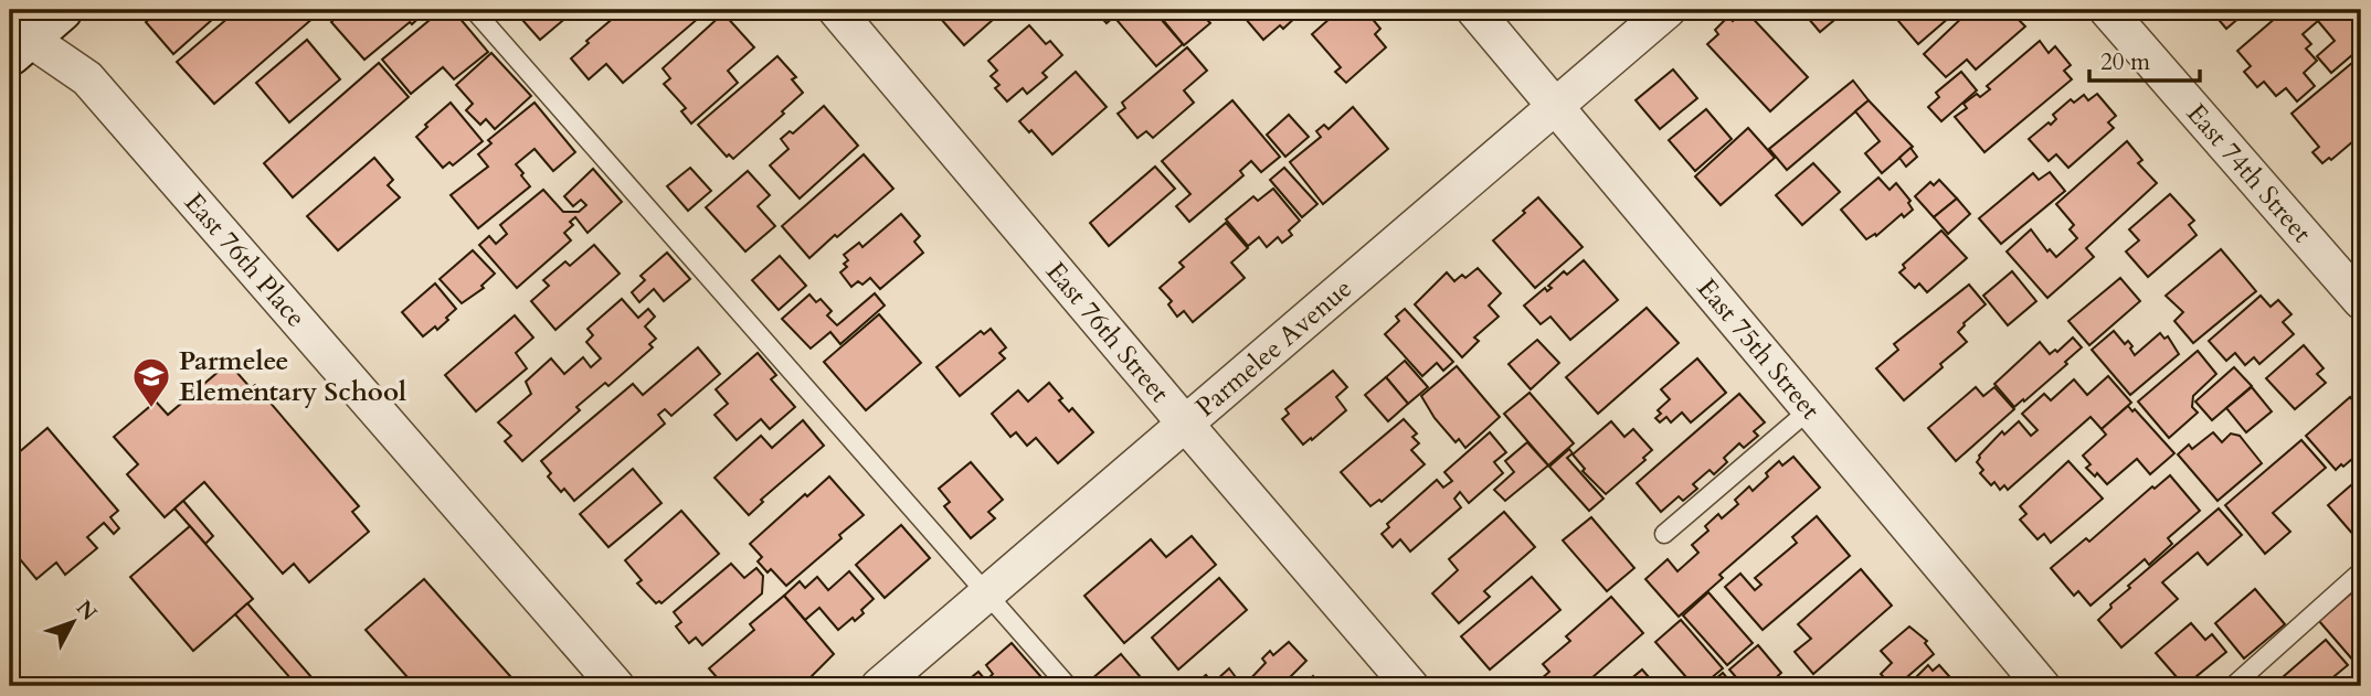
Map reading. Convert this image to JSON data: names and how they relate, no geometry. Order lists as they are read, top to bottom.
{
  "streets": {
    "street": [
      "East 74th Street",
      "East 76th Place",
      "East 76th Street",
      "East 75th Street",
      "Parmelee Avenue"
    ]
  },
  "crossings": [
    ["East 76th Street", "Parmelee Avenue"],
    ["East 75th Street", "Parmelee Avenue"]
  ],
  "places": {
    "school or university": ["Parmelee Elementary School"]
  },
  "scale_bar": "20 m",
  "north": "top right"
}
